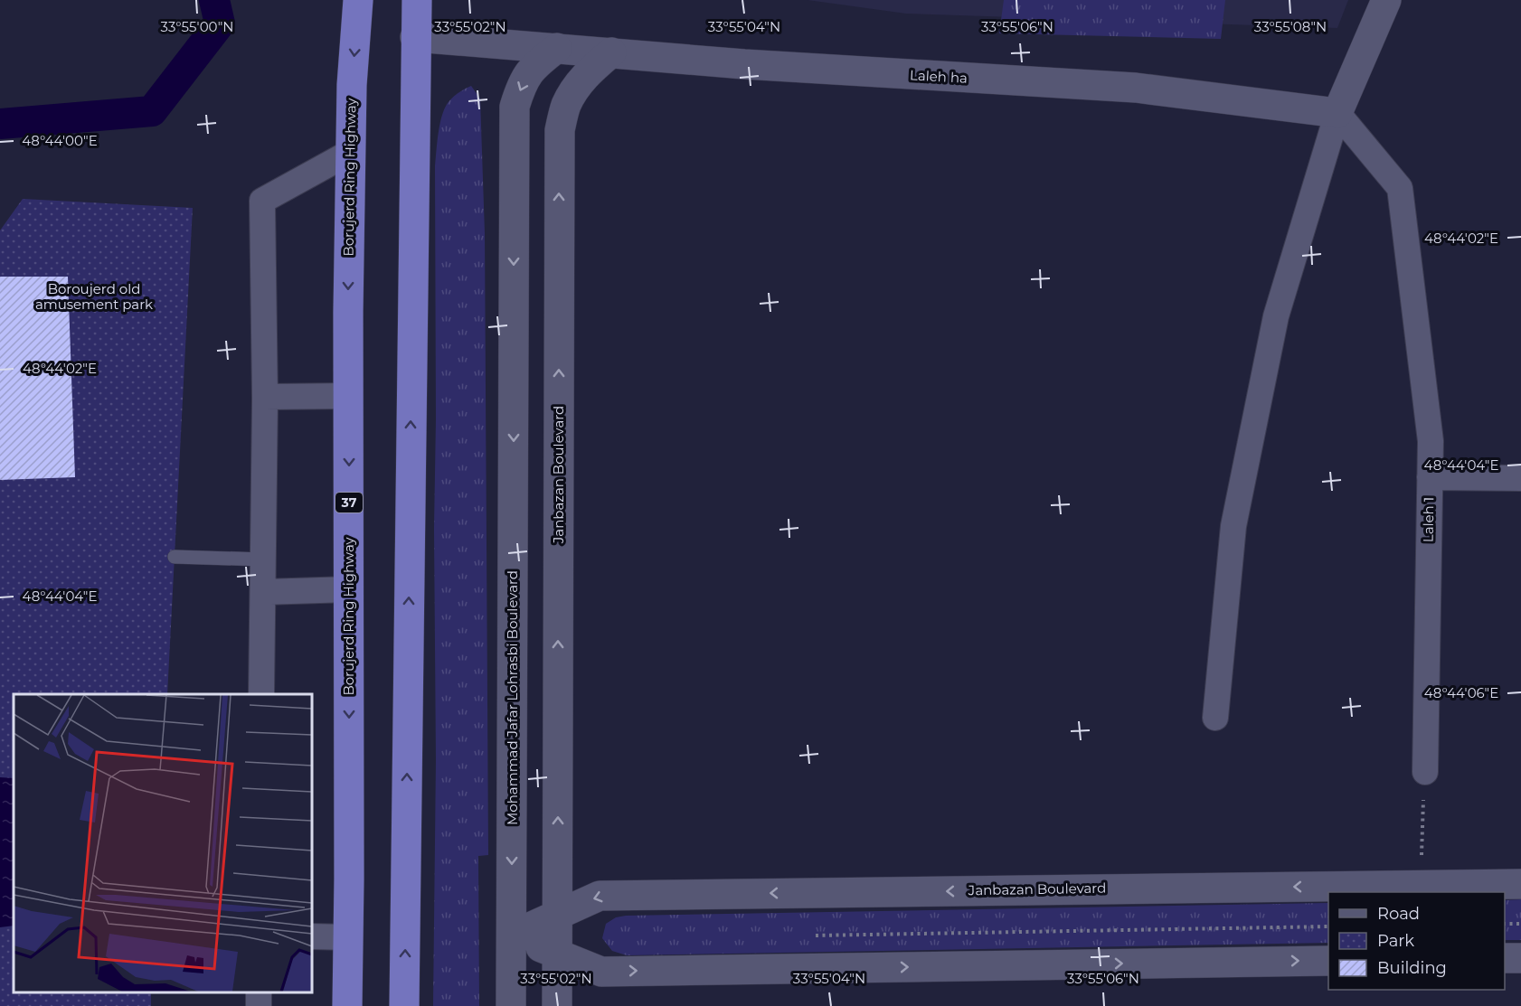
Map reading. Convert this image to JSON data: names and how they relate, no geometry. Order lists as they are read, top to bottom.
{
  "streets": {
    "highway": ["Borujerd Ring Highway", "37"],
    "main road": ["Laleh ha", "Janbazan Boulevard", "Mohammad Jafar Lohrasbi Boulevard"],
    "street": ["Laleh 1"]
  },
  "crossings": [
    ["Laleh ha", "Janbazan Boulevard"],
    ["Laleh ha", "Laleh 1"],
    ["Laleh ha", "Mohammad Jafar Lohrasbi Boulevard"],
    ["Janbazan Boulevard", "Mohammad Jafar Lohrasbi Boulevard"]
  ],
  "one_way": ["Mohammad Jafar Lohrasbi Boulevard"],
  "parks": ["Boroujerd old amusement park"],
  "legend": ["Road", "Park", "Building"],
  "coordinates": [
    "33°55'00\"N",
    "33°55'02\"N",
    "33°55'04\"N",
    "33°55'06\"N",
    "33°55'08\"N",
    "48°44'00\"E",
    "48°44'02\"E",
    "48°44'04\"E",
    "48°44'06\"E"
  ]
}
